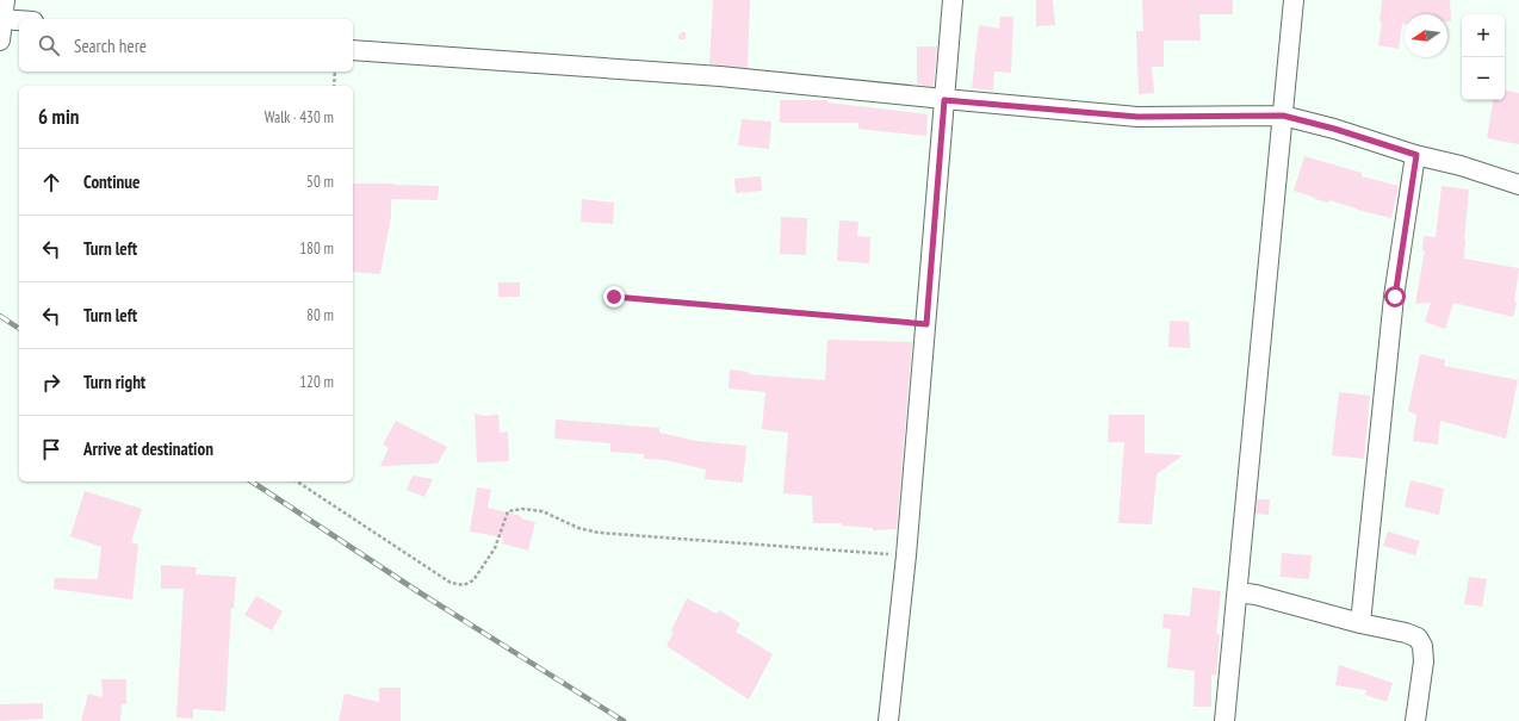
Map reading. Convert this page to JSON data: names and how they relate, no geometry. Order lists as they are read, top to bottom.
{
  "north": "left",
  "page": {
    "map_buttons": ["+", "−"],
    "search": "Search here",
    "heading": ["6 min", "Walk · 430 m"],
    "list": [
      ["Continue", "50 m"],
      ["Turn left", "180 m"],
      ["Turn left", "80 m"],
      ["Turn right", "120 m"],
      "Arrive at destination"
    ]
  }
}
